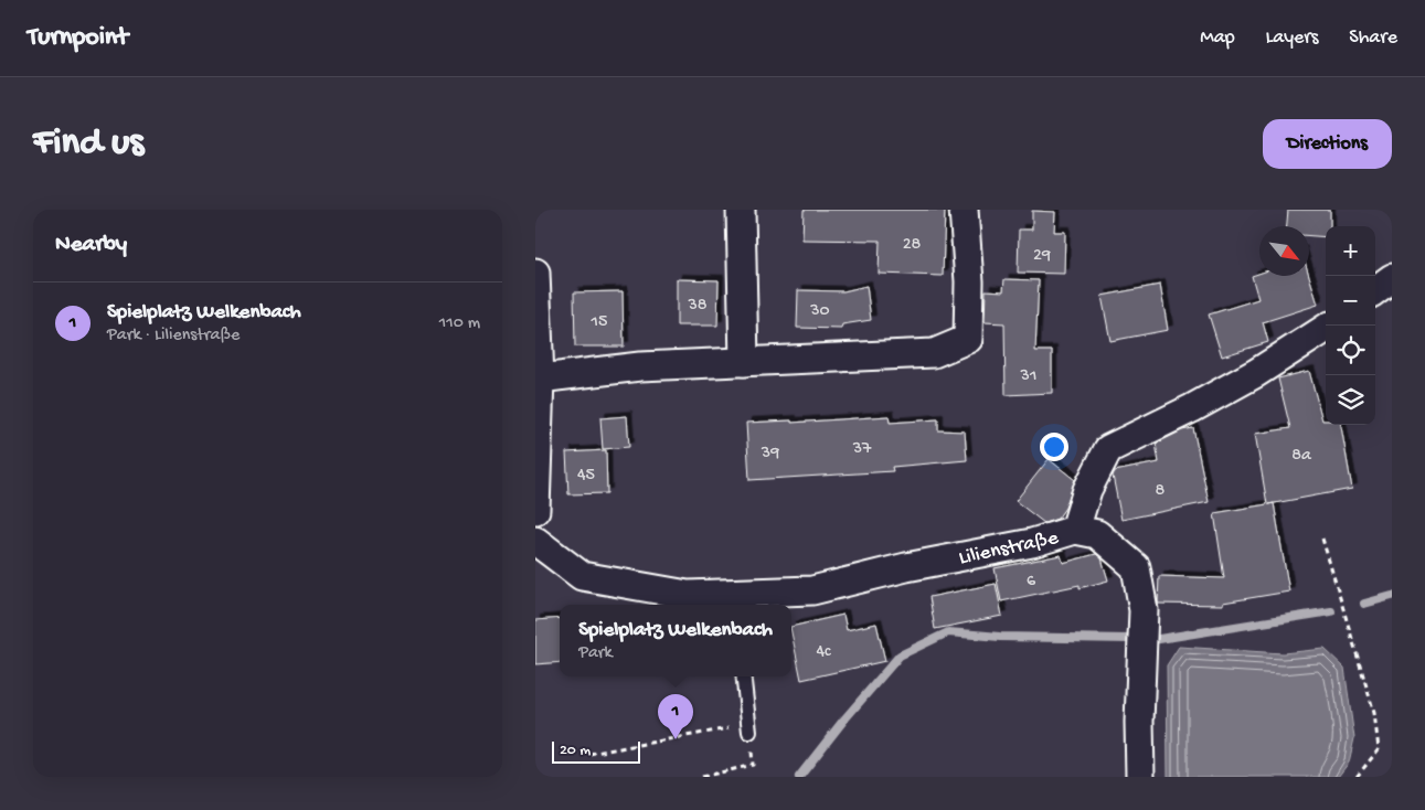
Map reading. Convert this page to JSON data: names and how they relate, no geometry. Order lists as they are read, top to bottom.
{
  "streets": {
    "street": ["Lilienstraße"]
  },
  "house_numbers": [
    "28",
    "29",
    "38",
    "30",
    "15",
    "31",
    "37",
    "39",
    "8a",
    "45",
    "8",
    "6",
    "4c"
  ],
  "scale_bar": "20 m",
  "north": "bottom right",
  "page": {
    "header": "Turnpoint",
    "nav": ["Map", "Layers", "Share"],
    "buttons": "Directions",
    "title": "Find us",
    "heading": "Nearby",
    "map_buttons": ["+", "−"],
    "list": [
      {
        "mark": "1",
        "name": "Spielplatz Welkenbach",
        "note": "Park · Lilienstraße",
        "value": "110 m"
      }
    ],
    "popup": ["Spielplatz Welkenbach", "Park"],
    "pins": "1",
    "scale": "20 m"
  }
}
